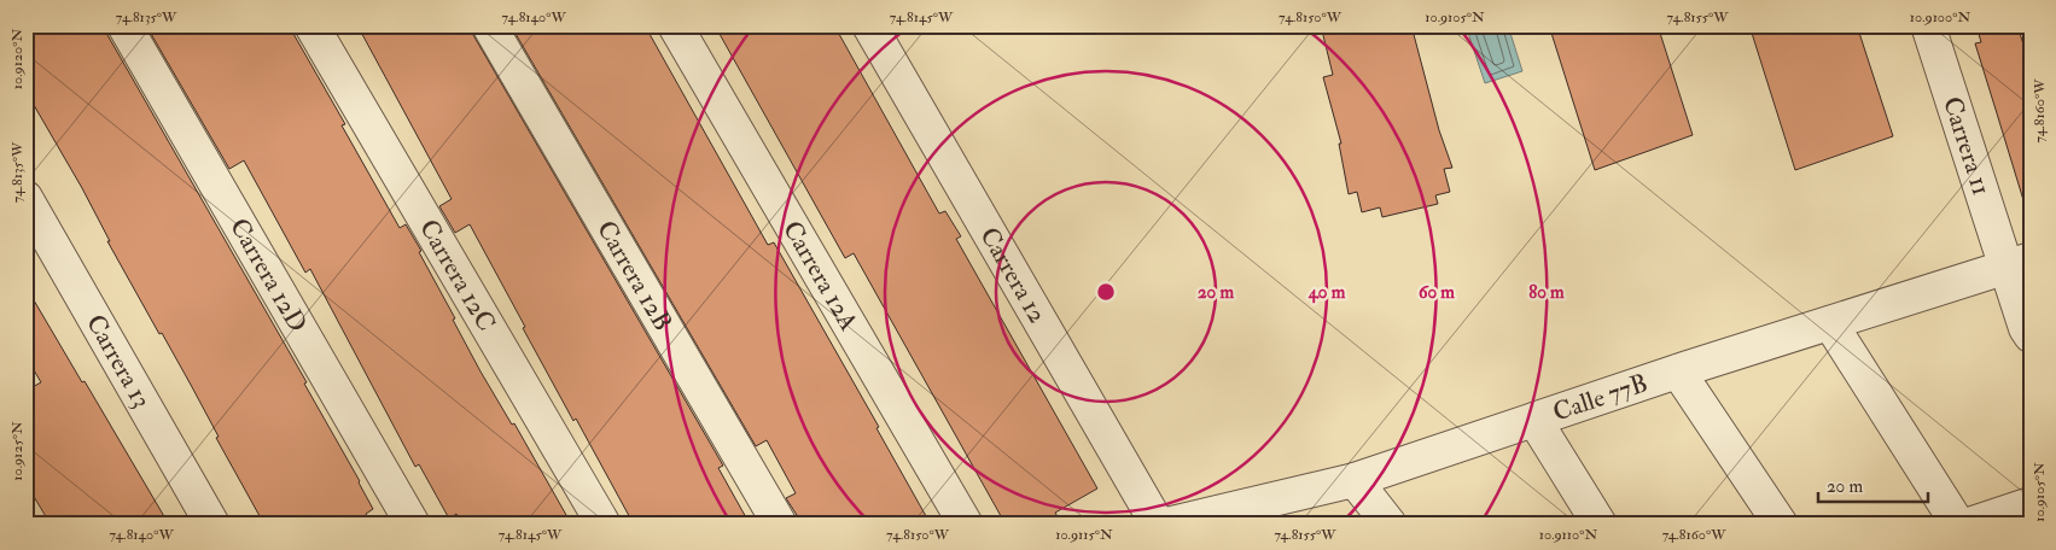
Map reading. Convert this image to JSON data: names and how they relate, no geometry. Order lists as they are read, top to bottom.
{
  "streets": {
    "street": [
      "Carrera 11",
      "Carrera 12D",
      "Carrera 12C",
      "Carrera 12B",
      "Carrera 12A",
      "Carrera 12",
      "Carrera 13",
      "Calle 77B"
    ]
  },
  "crossings": [
    ["Carrera 11", "Calle 77B"]
  ],
  "scale_bar": "20 m",
  "coordinates": [
    "74.8135°W",
    "74.8140°W",
    "74.8145°W",
    "74.8150°W",
    "10.9105°N",
    "74.8155°W",
    "10.9100°N",
    "10.9120°N",
    "74.8160°W",
    "10.9125°N",
    "10.9115°N",
    "10.9110°N"
  ],
  "rings": [
    "20 m",
    "40 m",
    "60 m",
    "80 m"
  ]
}
